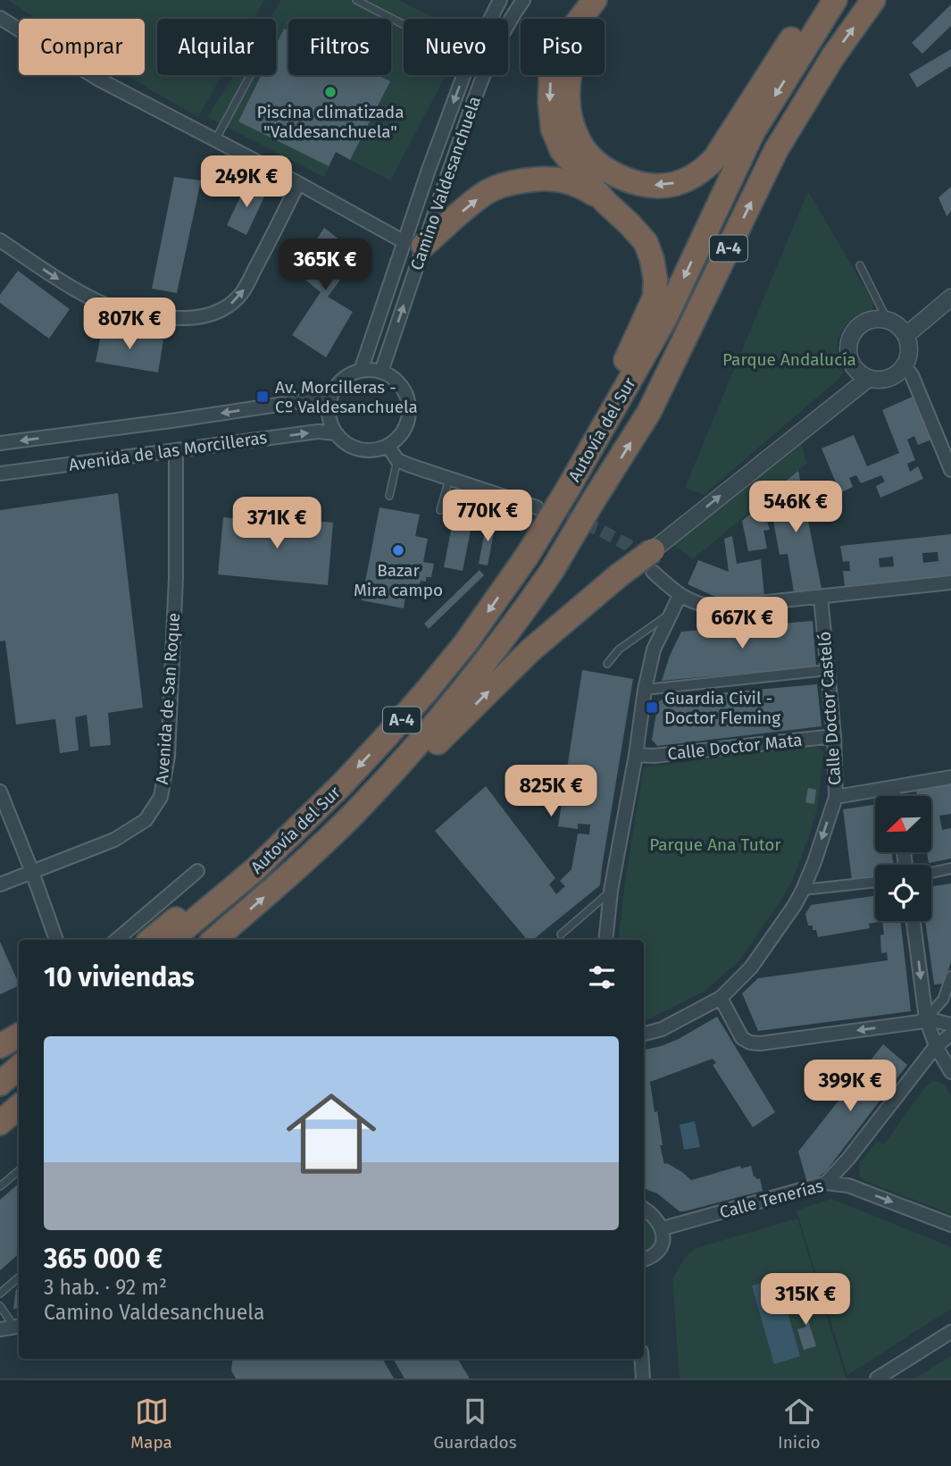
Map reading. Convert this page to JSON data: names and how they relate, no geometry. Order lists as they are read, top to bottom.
{
  "streets": {
    "highway": ["A-4", "Autovía del Sur"],
    "street": [
      "Camino Valdesanchuela",
      "Avenida de las Morcilleras",
      "Avenida de San Roque",
      "Calle Doctor Casteló",
      "Calle Doctor Mata",
      "Calle Tenerías"
    ]
  },
  "crossings": [
    ["Camino Valdesanchuela", "Avenida de las Morcilleras"],
    ["Avenida de las Morcilleras", "Avenida de San Roque"],
    ["Calle Doctor Casteló", "Calle Doctor Mata"]
  ],
  "parks": ["Parque Andalucía", "Parque Ana Tutor"],
  "places": {
    "other": ["Piscina climatizada \"Valdesanchuela\"", "Bazar Mira campo"],
    "transit": ["Av. Morcilleras - Cº Valdesanchuela", "Guardia Civil - Doctor Fleming"]
  },
  "north": "bottom left",
  "page": {
    "chip": [
      "Comprar",
      "Alquilar",
      "Filtros",
      "Nuevo",
      "Piso"
    ],
    "price": [
      "249K €",
      "365K €",
      "807K €",
      "546K €",
      "770K €",
      "371K €",
      "667K €",
      "825K €",
      "399K €",
      "315K €"
    ],
    "heading": "10 viviendas",
    "list": [
      {
        "name": "365 000 €",
        "note": "3 hab. · 92 m² · Camino Valdesanchuela"
      }
    ],
    "tabs": ["Mapa", "Guardados", "Inicio"]
  }
}
